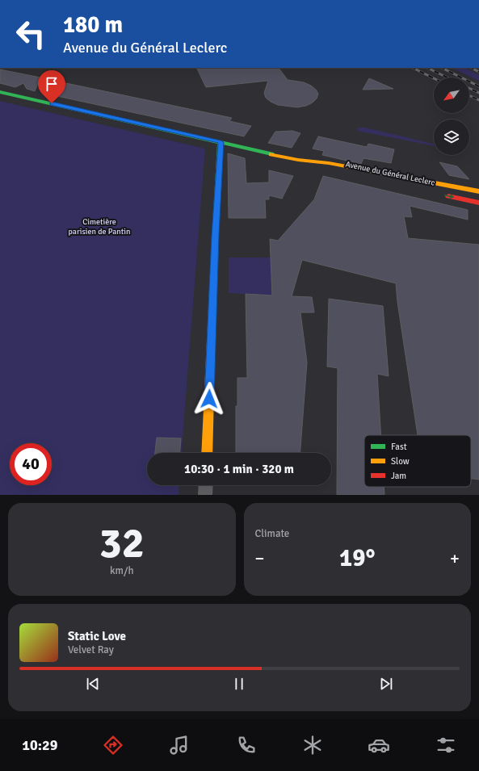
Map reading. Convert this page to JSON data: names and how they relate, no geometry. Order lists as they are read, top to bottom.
{
  "streets": {
    "main road": ["Avenue du Général Leclerc"]
  },
  "parks": ["Cimetière parisien de Pantin"],
  "legend": ["Fast", "Slow", "Jam"],
  "north": "bottom left",
  "page": {
    "turn": ["180 m", "Avenue du Général Leclerc"],
    "limit": "40",
    "trip": "10:30 · 1 min · 320 m",
    "tile": [
      ["32", "km/h"],
      "Climate"
    ],
    "heat": ["−", "19°", "+"],
    "song": ["Static Love", "Velvet Ray"],
    "tabs": "10:29"
  }
}
